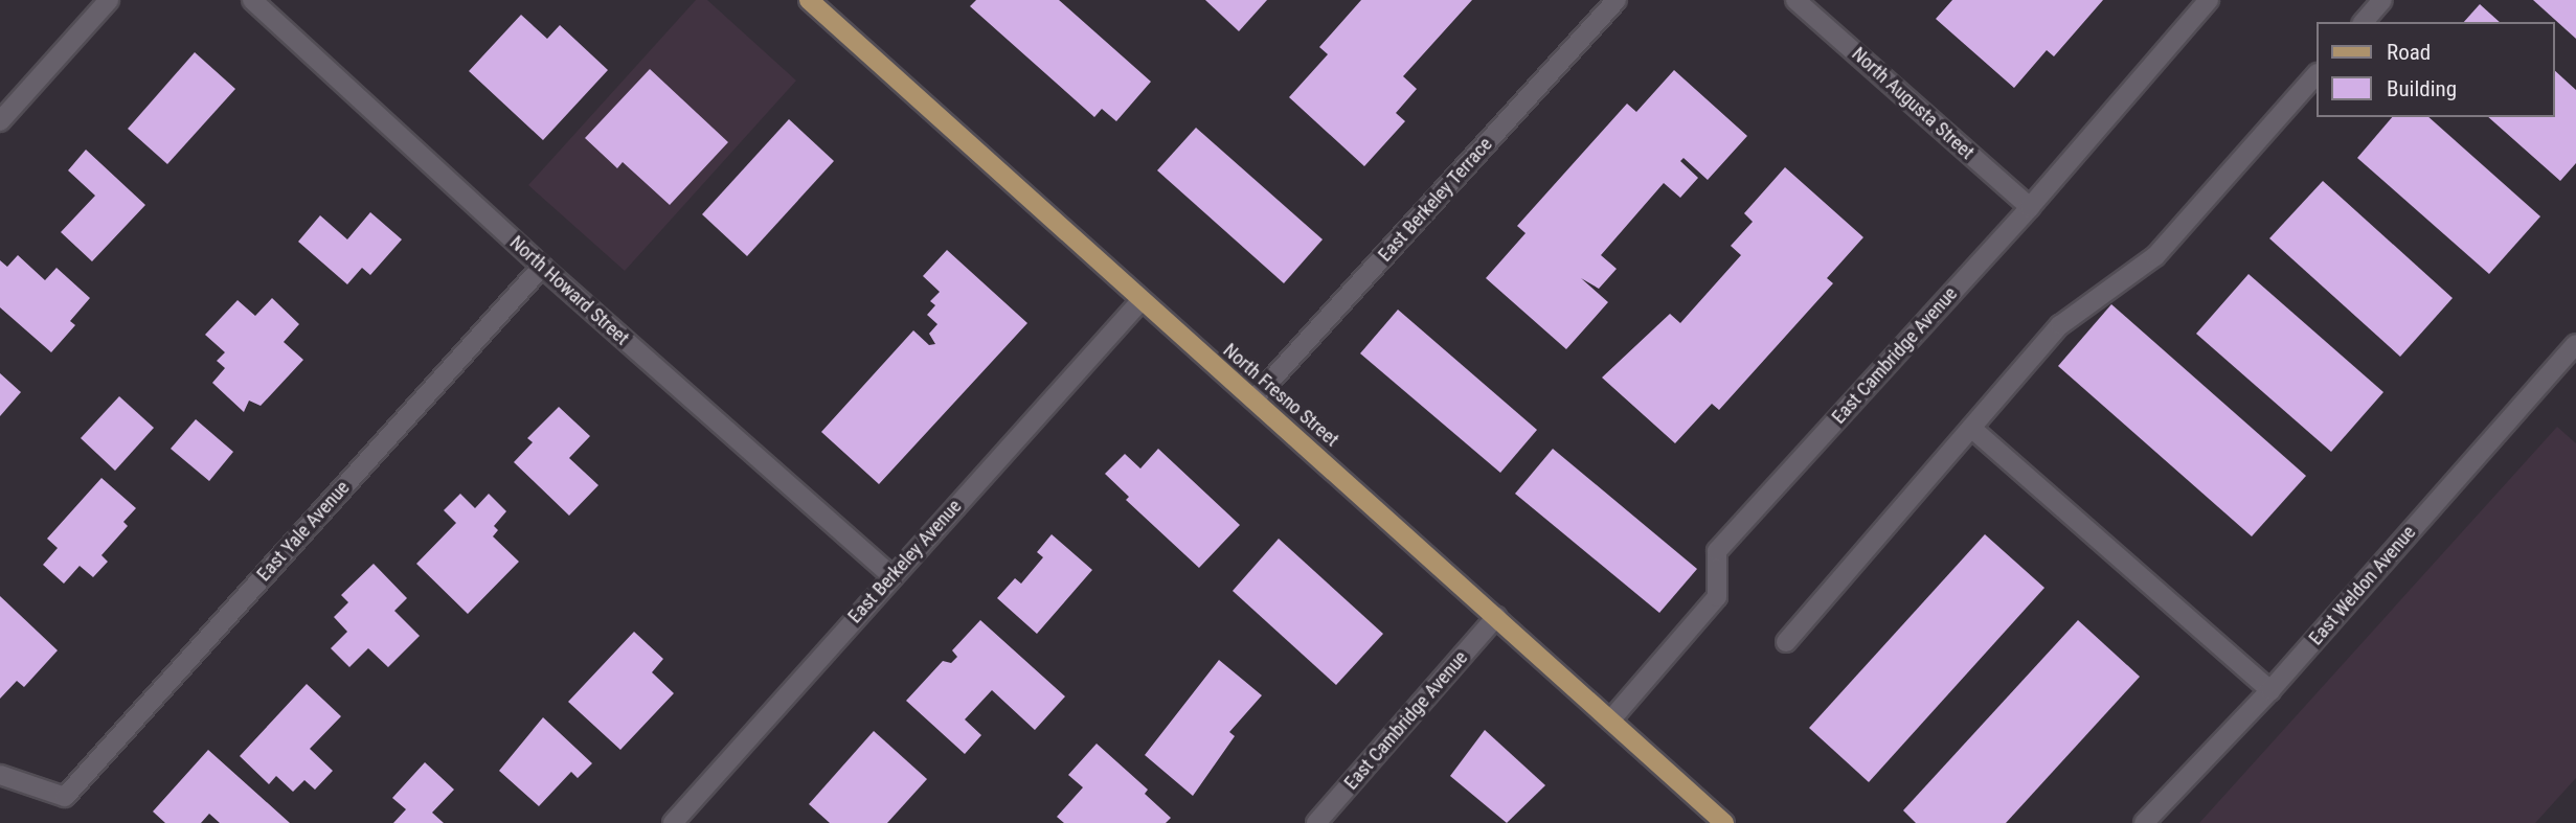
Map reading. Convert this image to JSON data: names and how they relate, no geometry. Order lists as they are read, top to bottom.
{
  "streets": {
    "main road": ["North Fresno Street"],
    "street": [
      "North Augusta Street",
      "East Berkeley Terrace",
      "North Howard Street",
      "East Cambridge Avenue",
      "East Yale Avenue",
      "East Berkeley Avenue",
      "East Weldon Avenue"
    ]
  },
  "crossings": [
    ["North Augusta Street", "East Cambridge Avenue"],
    ["East Berkeley Terrace", "North Fresno Street"],
    ["North Howard Street", "East Yale Avenue"],
    ["North Howard Street", "East Berkeley Avenue"],
    ["East Cambridge Avenue", "North Fresno Street"],
    ["North Fresno Street", "East Berkeley Avenue"]
  ],
  "legend": ["Road", "Building"]
}
